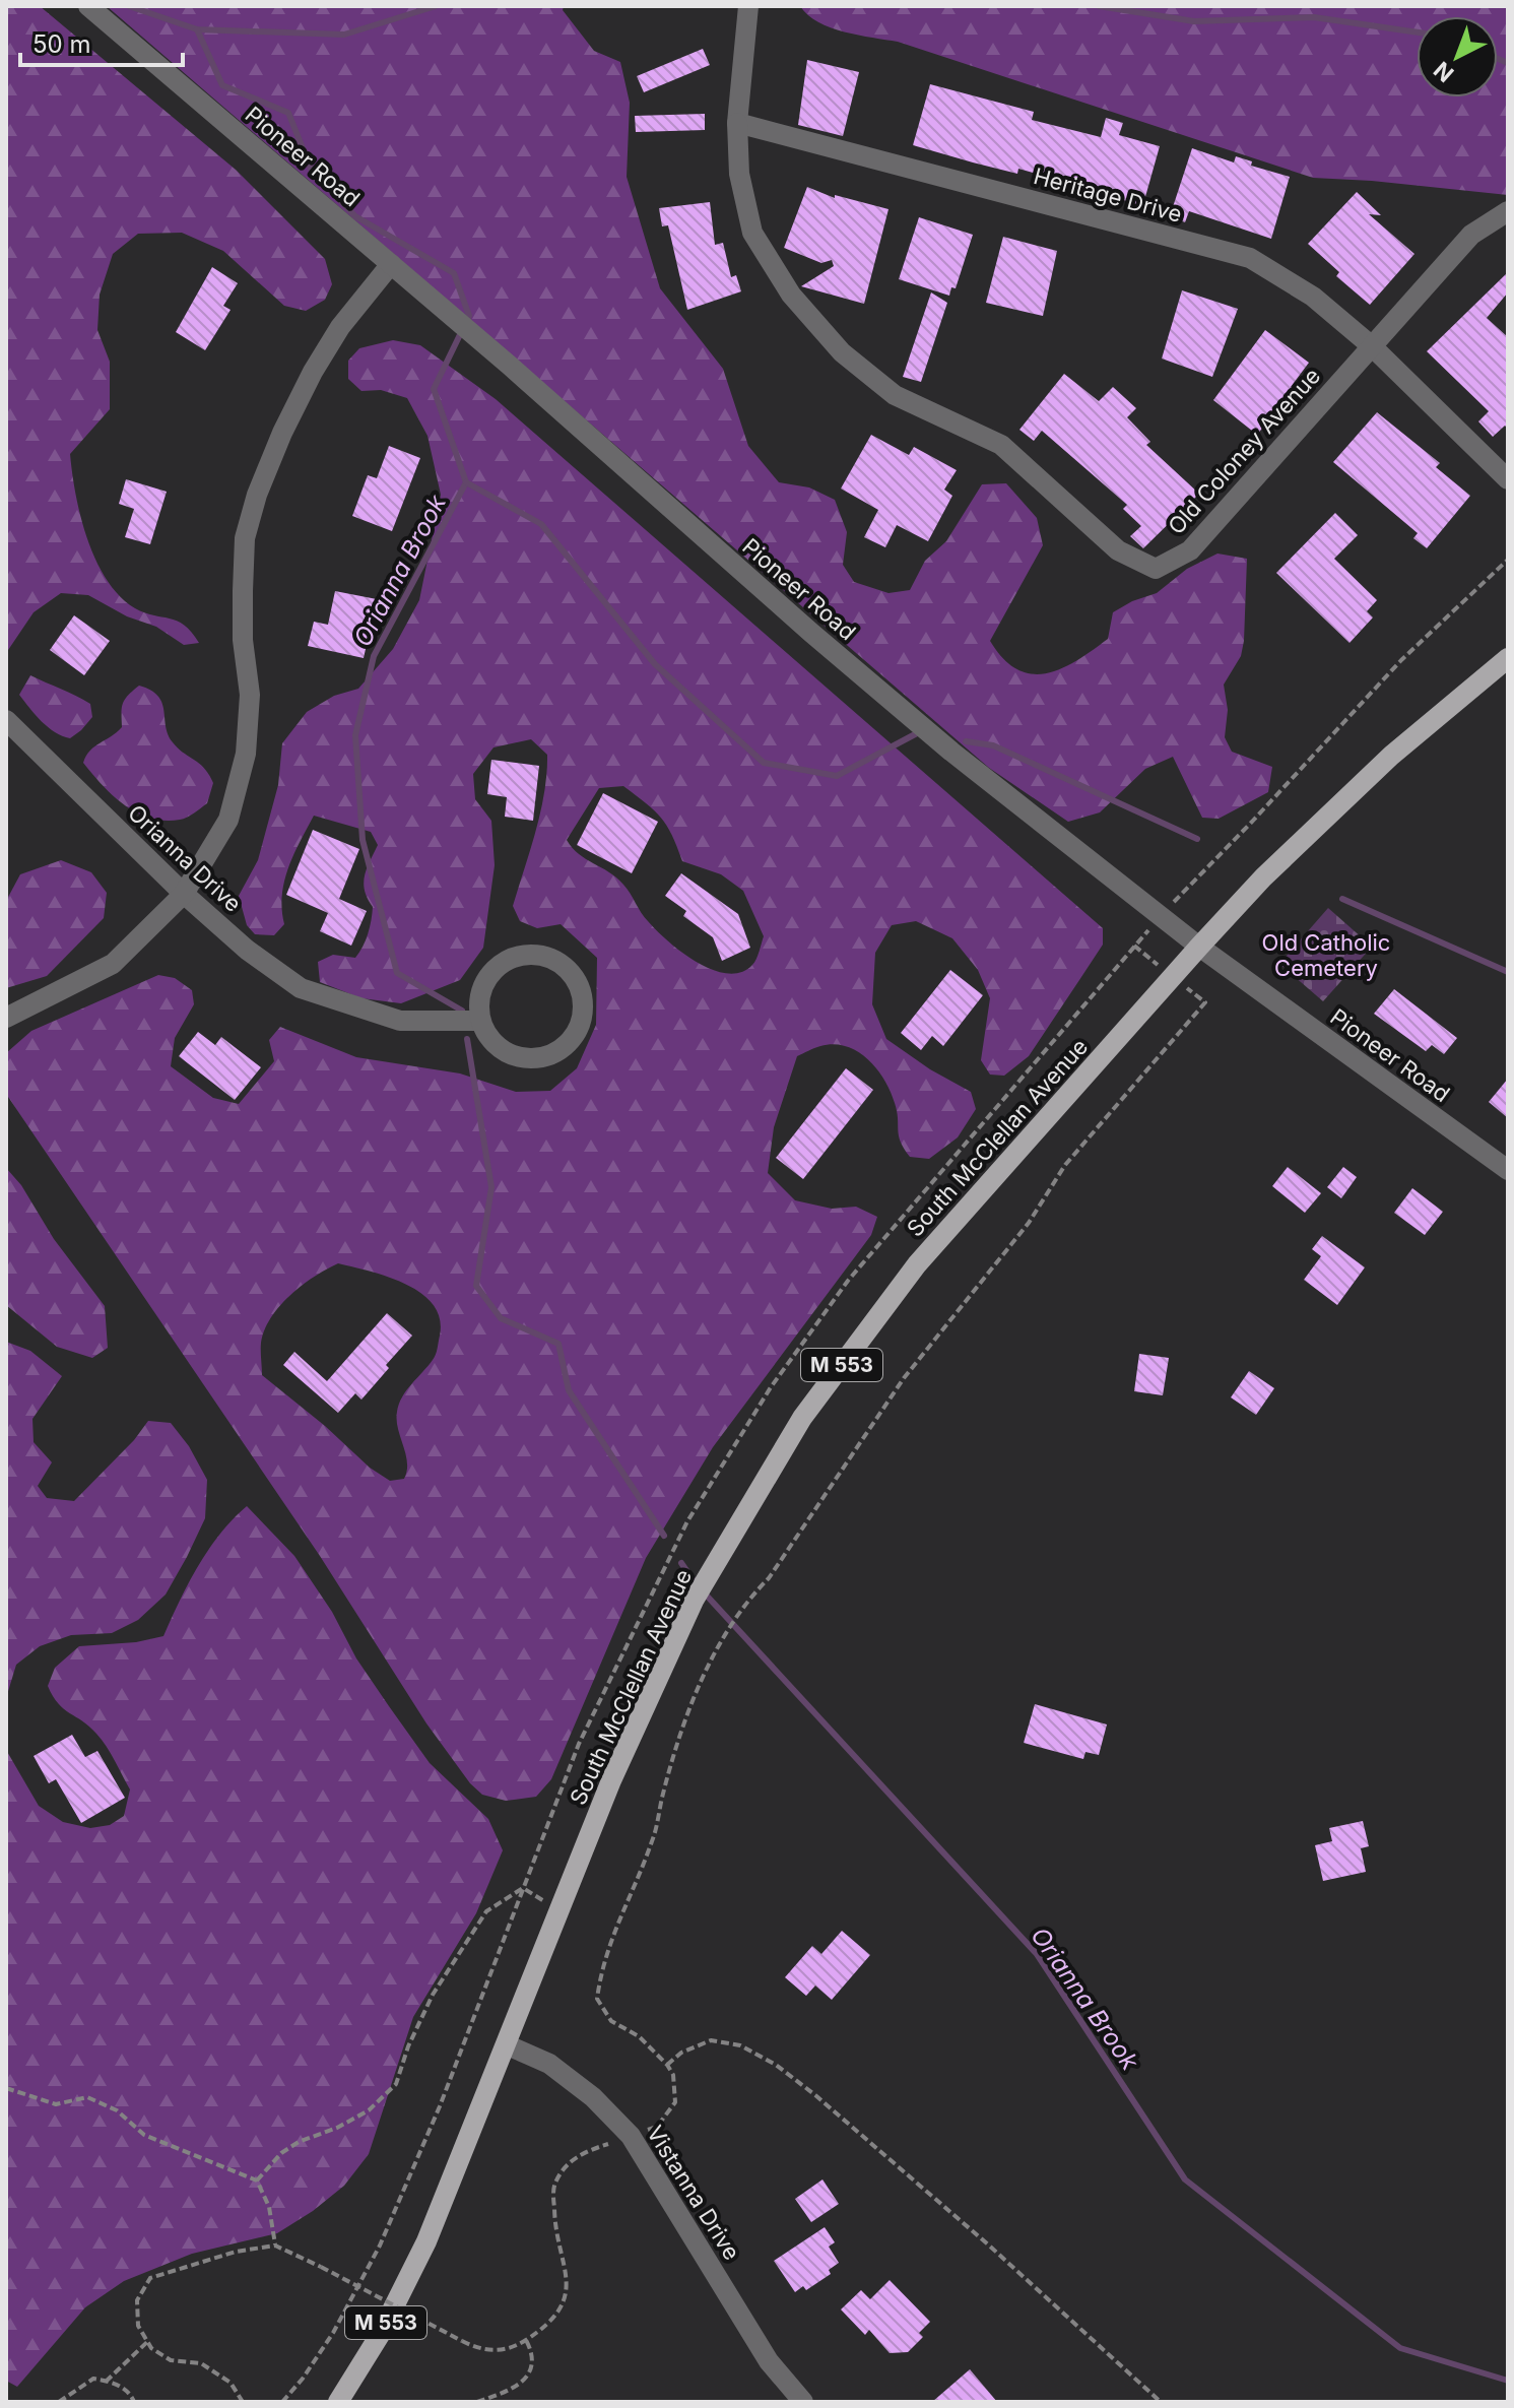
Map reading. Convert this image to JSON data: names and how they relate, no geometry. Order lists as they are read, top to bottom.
{
  "streets": {
    "main road": ["South McClellan Avenue", "M 553"],
    "street": [
      "Pioneer Road",
      "Heritage Drive",
      "Old Coloney Avenue",
      "Orianna Drive",
      "Vistanna Drive"
    ]
  },
  "crossings": [
    ["Pioneer Road", "South McClellan Avenue"],
    ["Heritage Drive", "Old Coloney Avenue"],
    ["South McClellan Avenue", "Vistanna Drive"]
  ],
  "water": ["Orianna Brook"],
  "parks": ["Old Catholic Cemetery"],
  "scale_bar": "50 m",
  "north": "bottom left"
}
